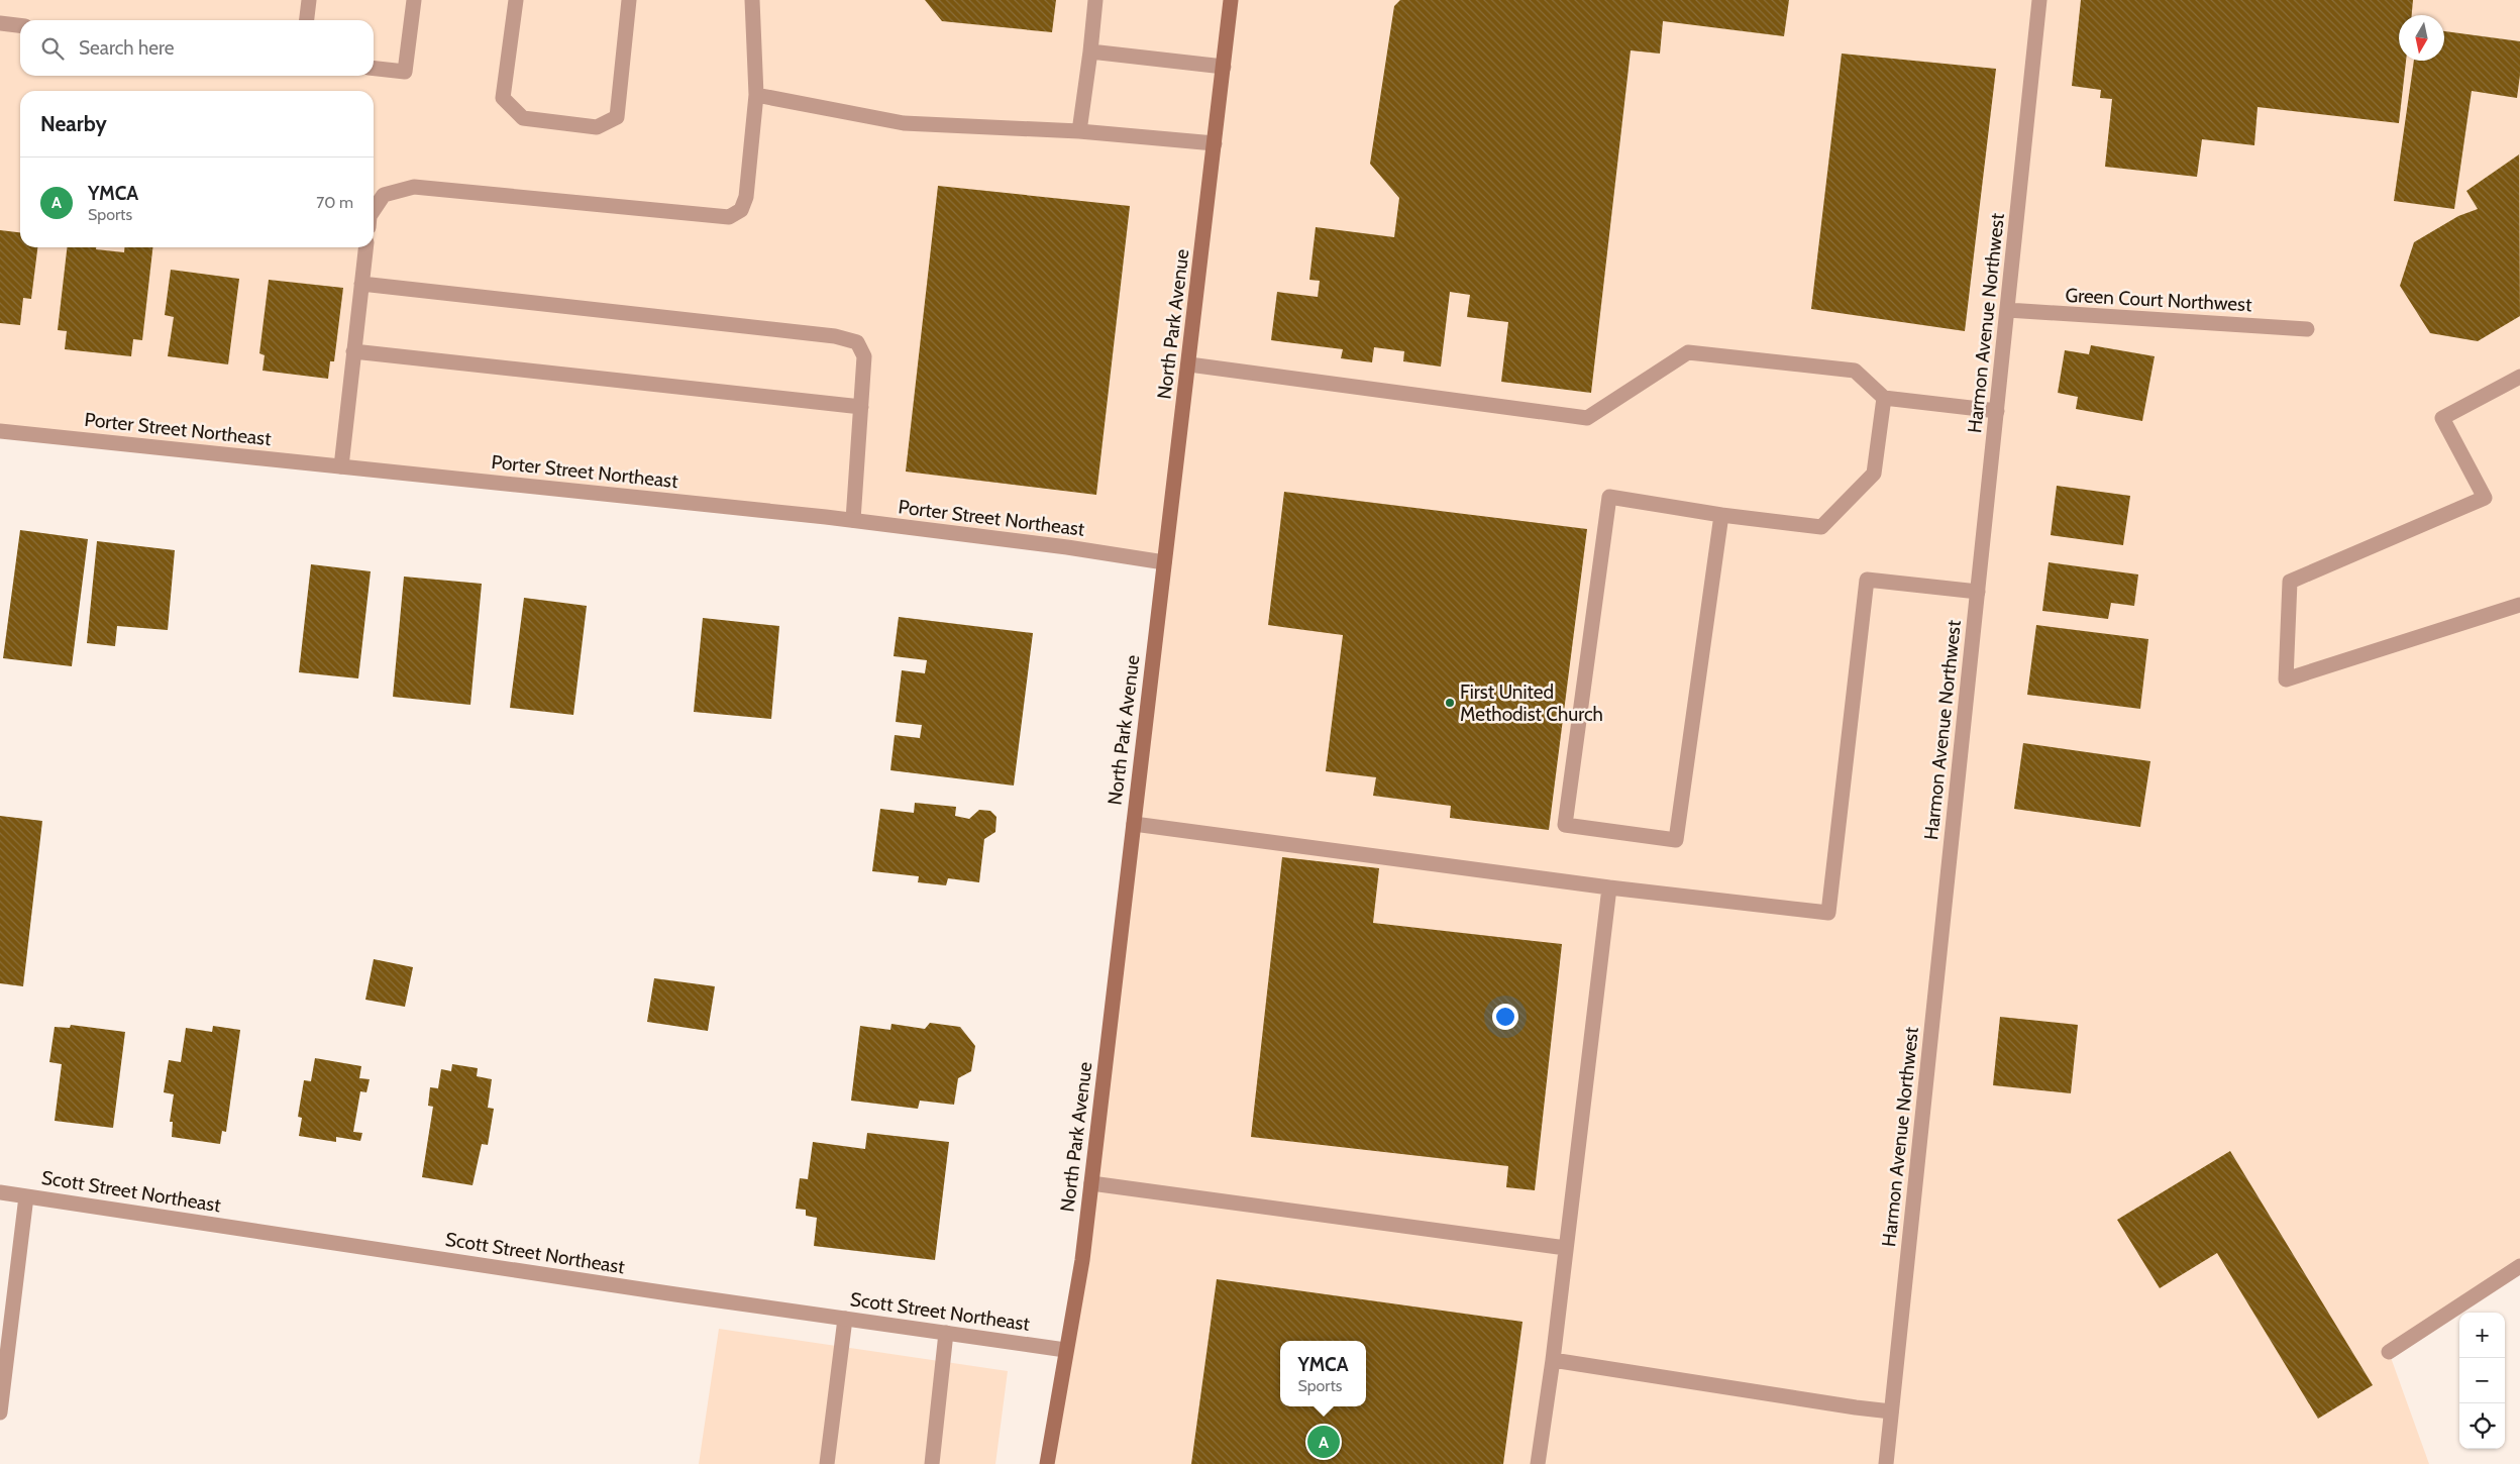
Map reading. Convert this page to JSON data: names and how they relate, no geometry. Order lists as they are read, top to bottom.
{
  "streets": {
    "street": [
      "Green Court Northwest",
      "Harmon Avenue Northwest",
      "North Park Avenue",
      "Porter Street Northeast",
      "Scott Street Northeast"
    ]
  },
  "crossings": [
    ["Green Court Northwest", "Harmon Avenue Northwest"],
    ["North Park Avenue", "Porter Street Northeast"],
    ["North Park Avenue", "Scott Street Northeast"]
  ],
  "places": ["First United Methodist Church"],
  "north": "bottom",
  "page": {
    "search": "Search here",
    "heading": "Nearby",
    "list": [
      {
        "mark": "A",
        "name": "YMCA",
        "note": "Sports",
        "value": "70 m"
      }
    ],
    "map_buttons": ["+", "−"],
    "popup": ["YMCA", "Sports"],
    "pins": "A"
  }
}
